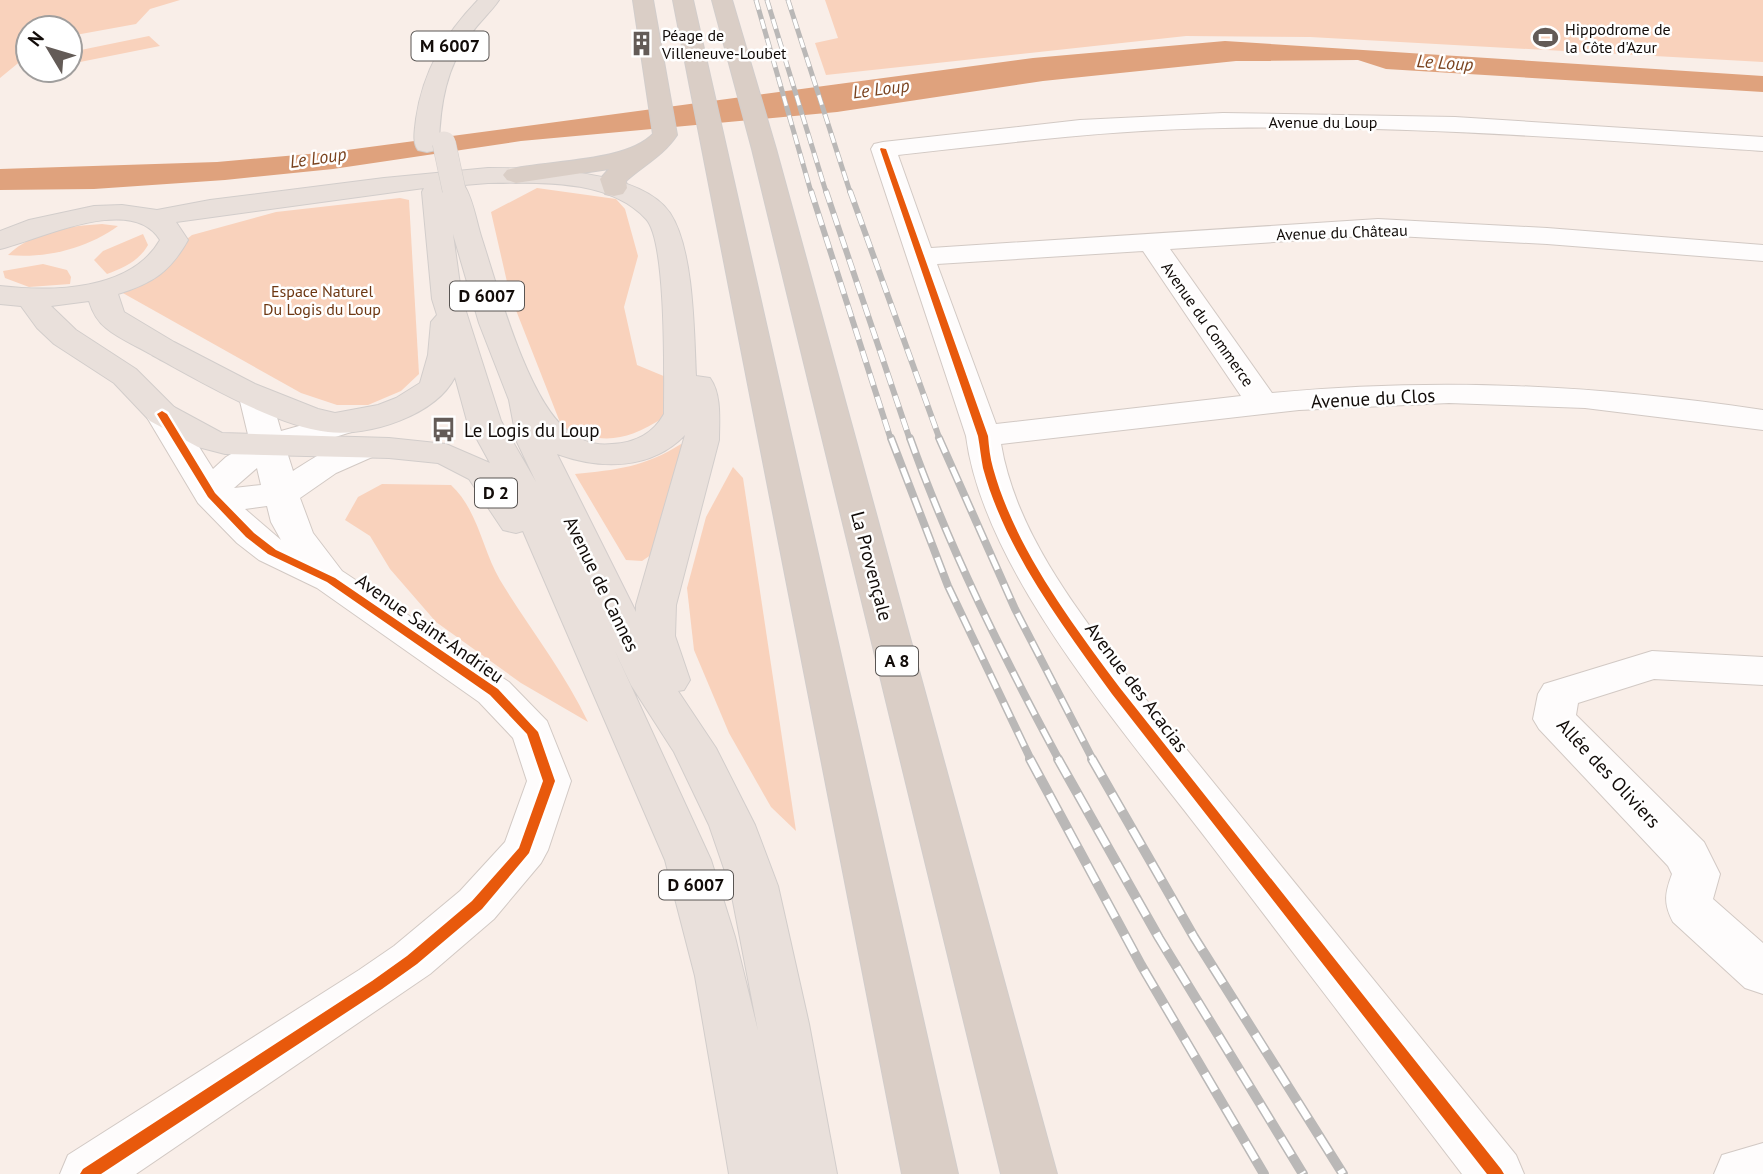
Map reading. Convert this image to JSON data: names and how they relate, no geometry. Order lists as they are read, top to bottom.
{
  "streets": {
    "highway": ["La Provençale", "A 8"],
    "main road": [
      "M 6007",
      "D 6007",
      "D 2",
      "Avenue de Cannes"
    ],
    "street": [
      "Avenue du Loup",
      "Avenue du Château",
      "Avenue du Commerce",
      "Avenue du Clos",
      "Avenue Saint-Andrieu",
      "Avenue des Acacias",
      "Allée des Oliviers"
    ]
  },
  "crossings": [
    ["Avenue du Loup", "Avenue des Acacias"],
    ["Avenue du Château", "Avenue du Commerce"],
    ["Avenue du Château", "Avenue des Acacias"],
    ["D 6007", "D 2"],
    ["D 6007", "Avenue de Cannes"],
    ["Avenue du Commerce", "Avenue du Clos"],
    ["Avenue du Clos", "Avenue des Acacias"],
    ["D 2", "Avenue de Cannes"],
    ["D 2", "Avenue Saint-Andrieu"]
  ],
  "water": ["Le Loup"],
  "parks": ["Espace Naturel Du Logis du Loup"],
  "places": {
    "sports": ["Hippodrome de la Côte d'Azur"],
    "building": ["Péage de Villeneuve-Loubet"],
    "bus stop": ["Le Logis du Loup"]
  },
  "north": "top left"
}
